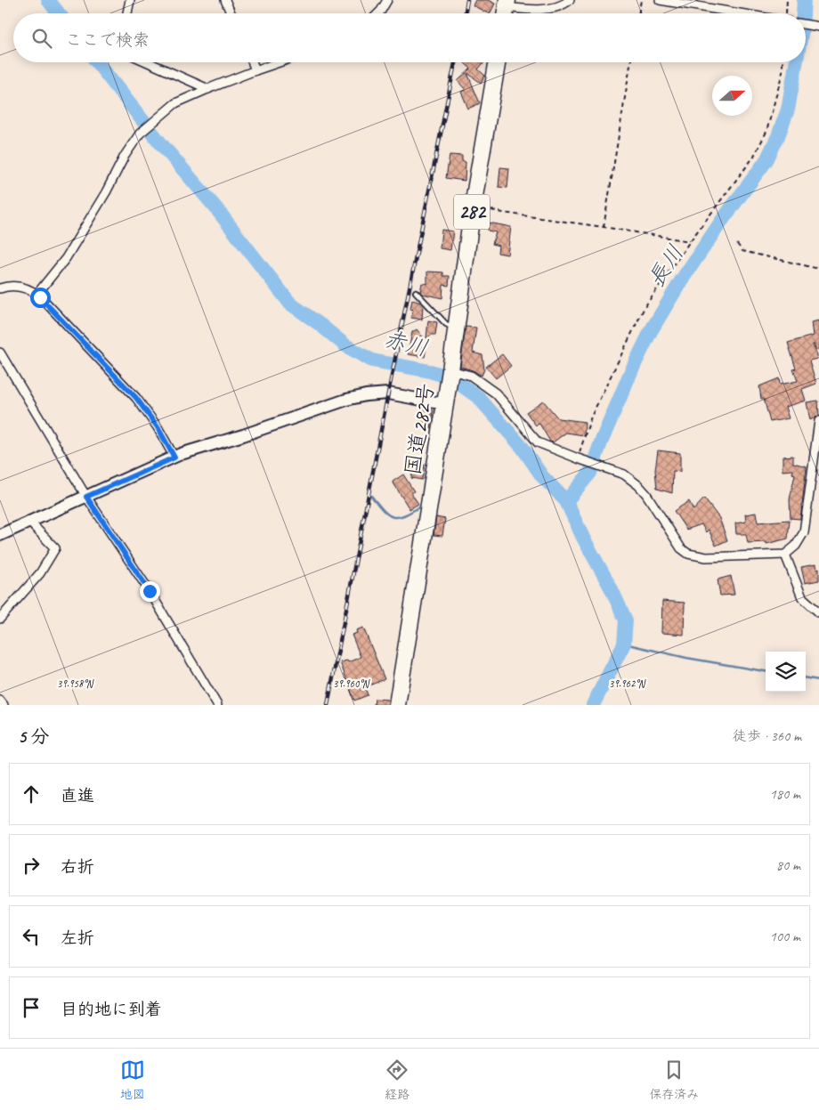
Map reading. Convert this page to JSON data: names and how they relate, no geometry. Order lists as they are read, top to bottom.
{
  "streets": {
    "highway": ["282", "国道282号"]
  },
  "water": ["長川", "赤川"],
  "north": "right",
  "page": {
    "search": "ここで検索",
    "heading": ["5 分", "徒歩 · 360 m"],
    "list": [
      ["直進", "180 m"],
      ["右折", "80 m"],
      ["左折", "100 m"],
      "目的地に到着"
    ],
    "nav": ["地図", "経路", "保存済み"]
  },
  "coordinates": ["39.958°N", "39.960°N", "39.962°N"]
}
